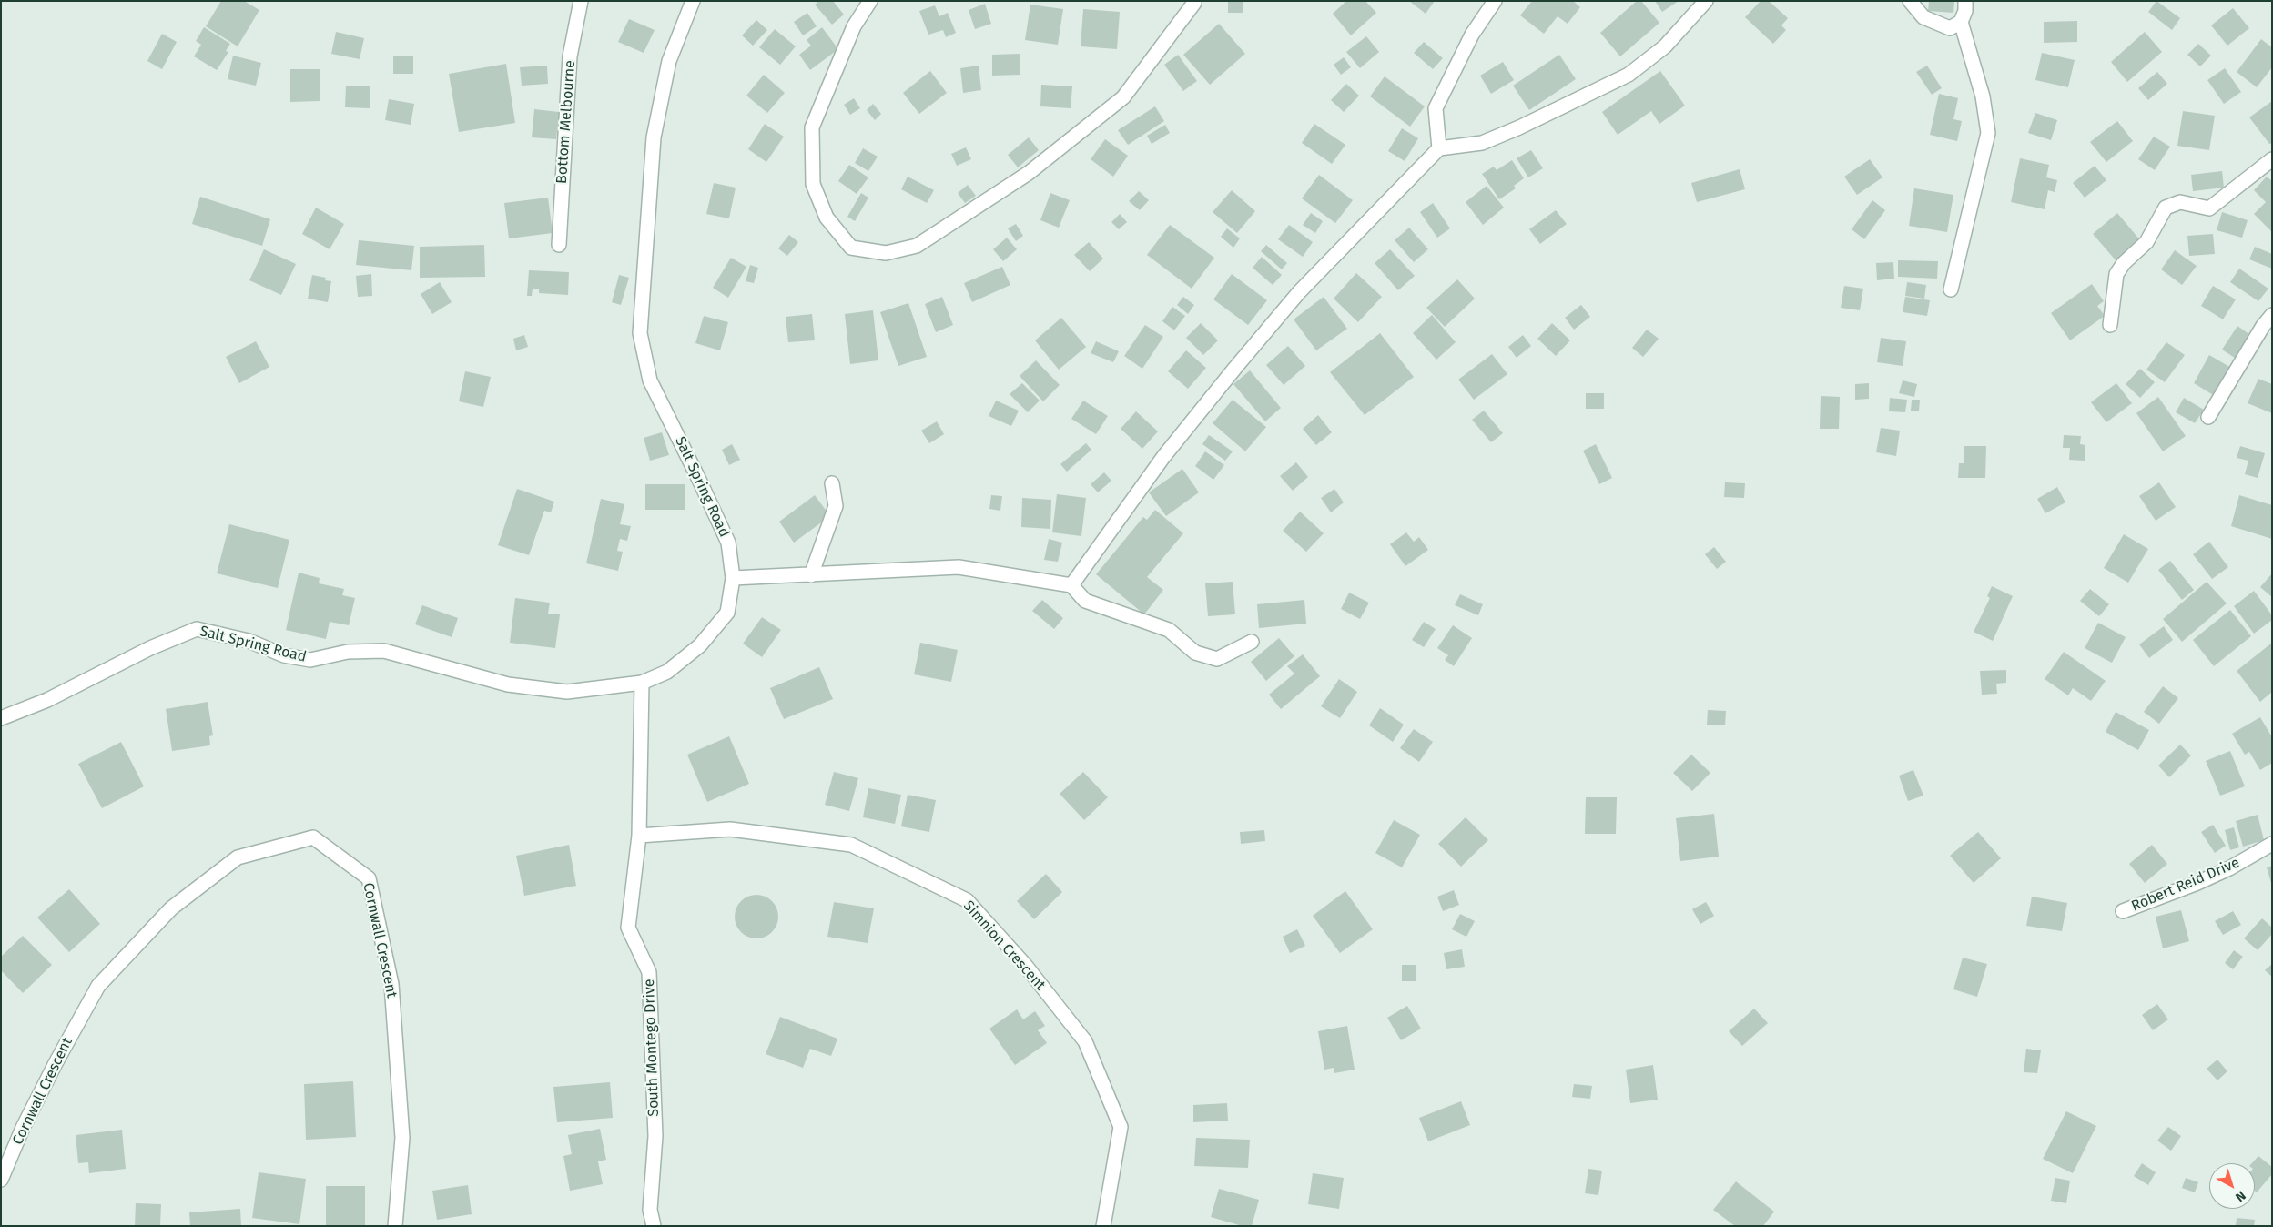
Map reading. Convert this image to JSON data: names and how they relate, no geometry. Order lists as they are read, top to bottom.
{
  "streets": {
    "street": [
      "Bottom Melbourne",
      "Salt Spring Road",
      "Robert Reid Drive",
      "Cornwall Crescent",
      "Simnion Crescent",
      "South Montego Drive"
    ]
  },
  "crossings": [
    ["Salt Spring Road", "South Montego Drive"],
    ["Simnion Crescent", "South Montego Drive"]
  ],
  "north": "bottom right"
}
